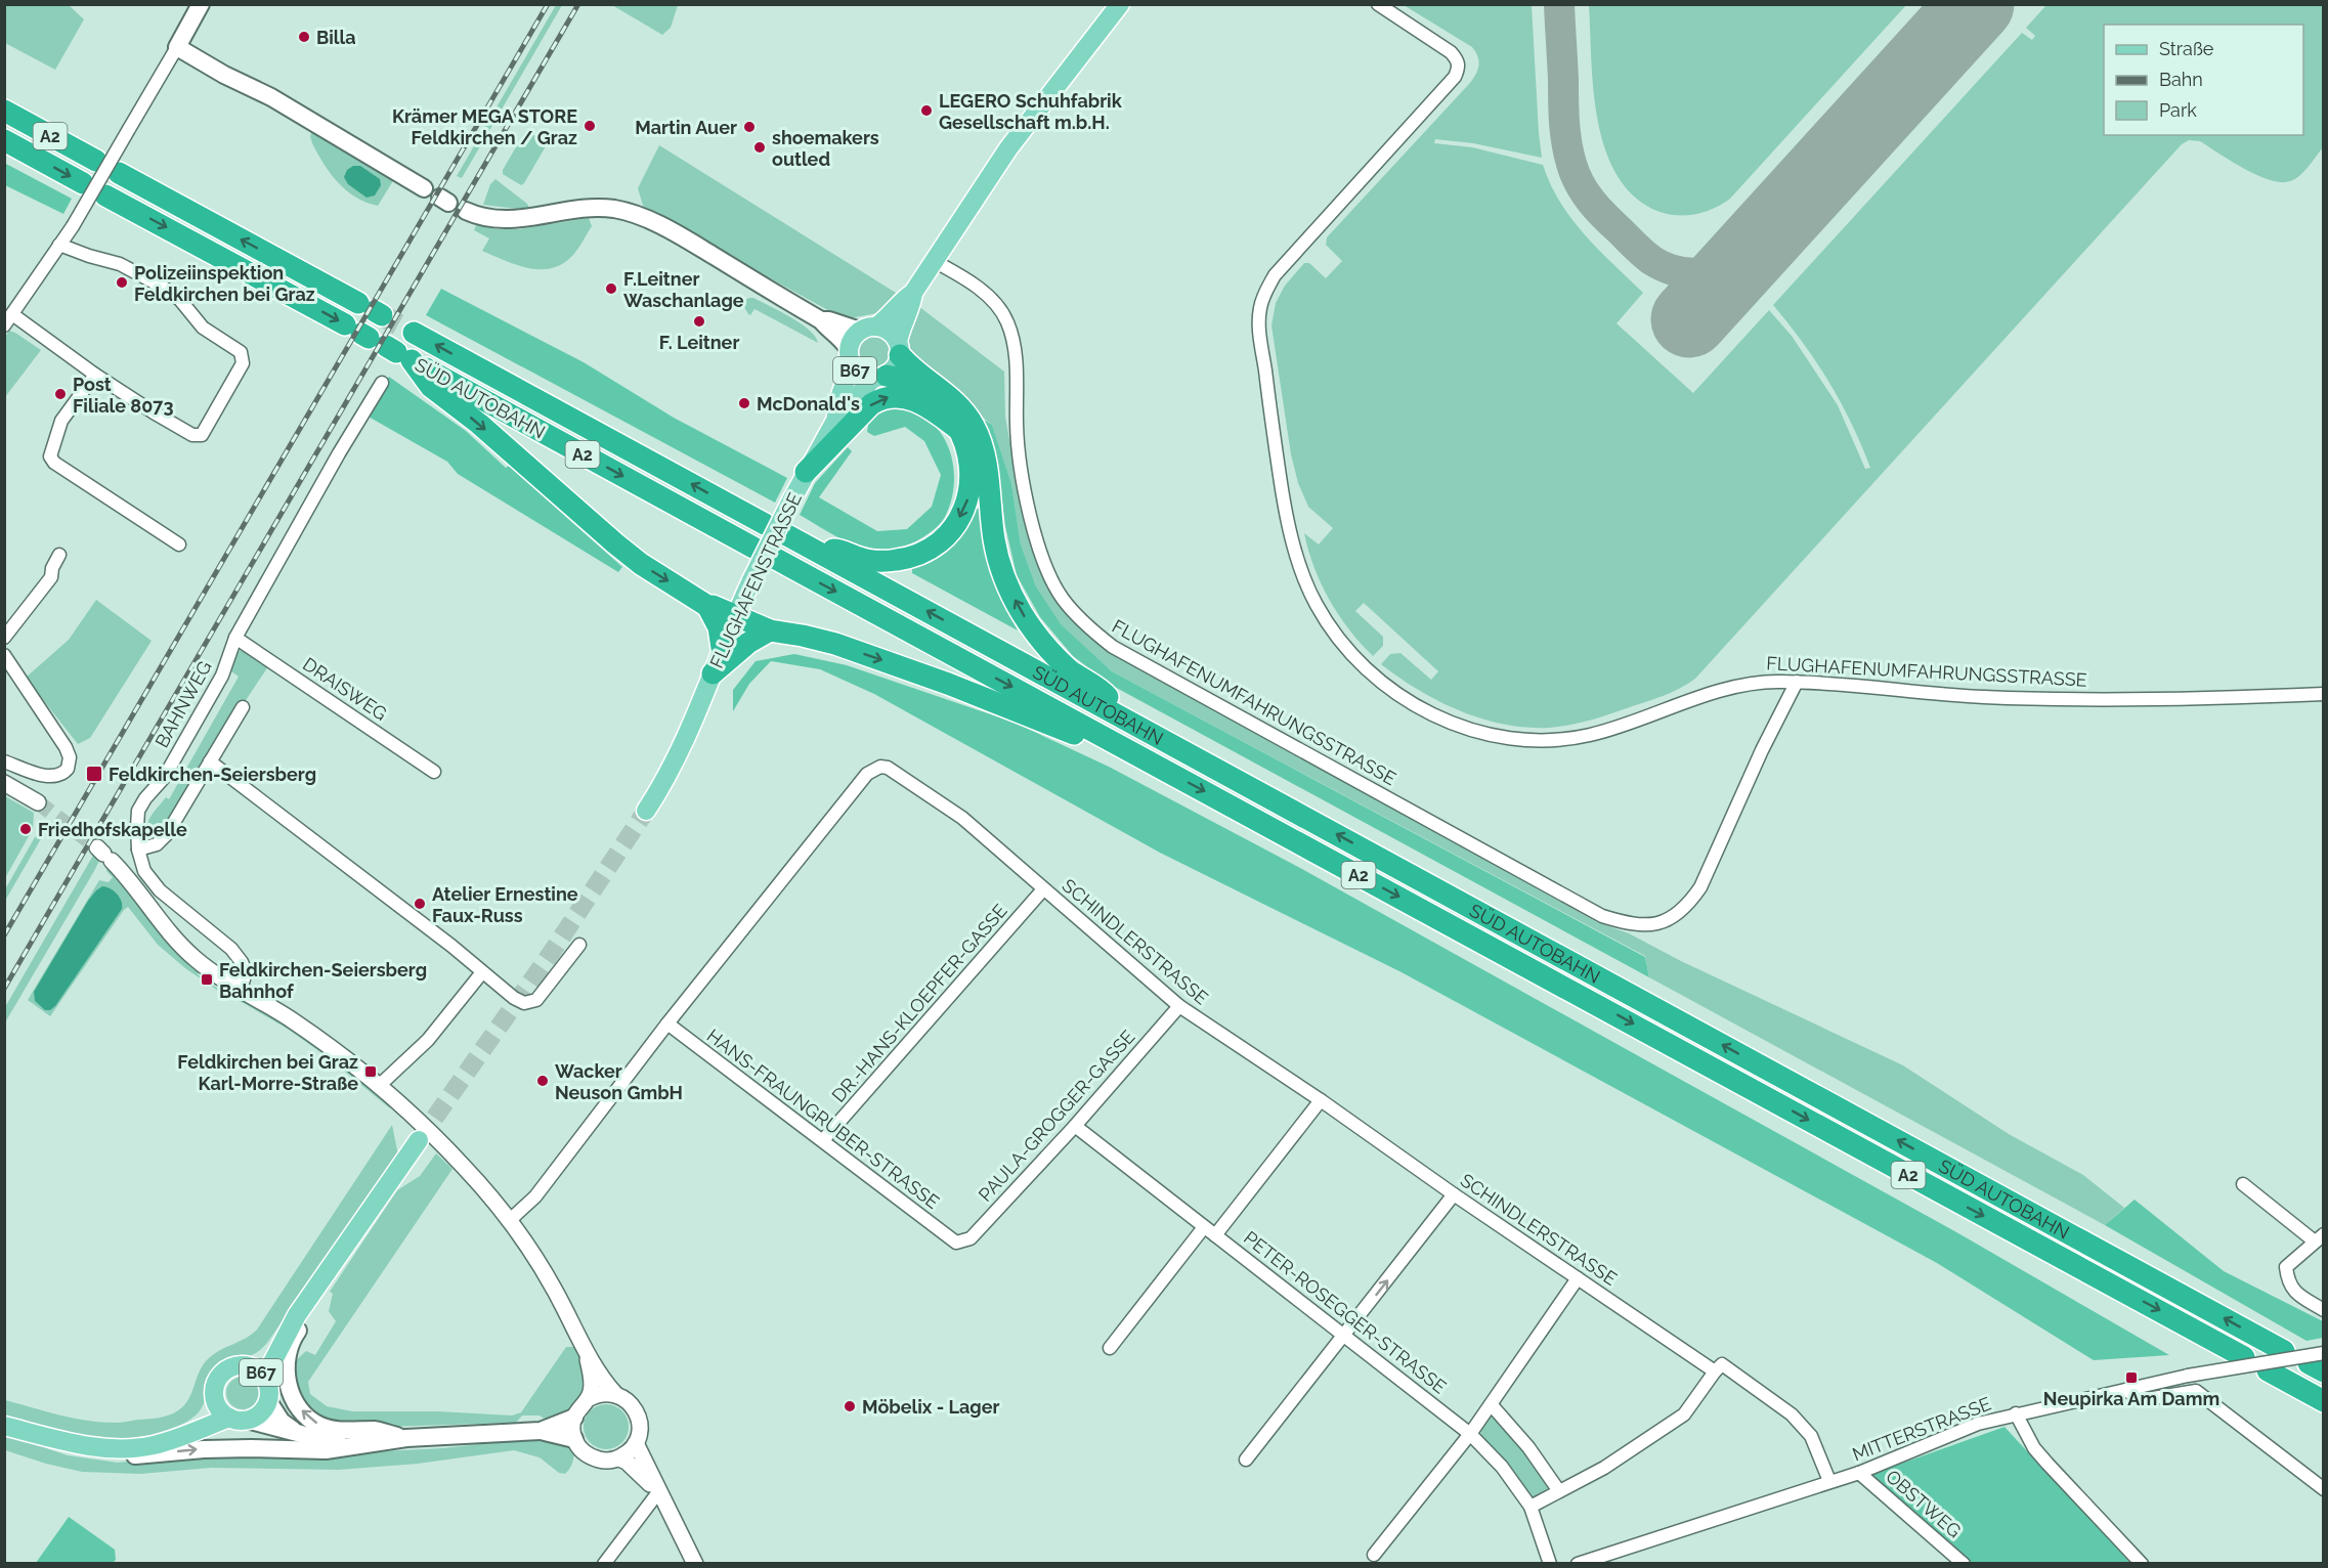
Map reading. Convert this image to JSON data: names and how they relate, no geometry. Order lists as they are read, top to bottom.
{
  "streets": {
    "highway": ["A2", "SÜD AUTOBAHN"],
    "main road": ["B67", "FLUGHAFENSTRASSE"],
    "street": [
      "FLUGHAFENUMFAHRUNGSSTRASSE",
      "DRAISWEG",
      "BAHNWEG",
      "SCHINDLERSTRASSE",
      "DR.-HANS-KLOEPFER-GASSE",
      "PAULA-GROGGER-GASSE",
      "HANS-FRAUNGRUBER-STRASSE",
      "PETER-ROSEGGER-STRASSE",
      "MITTERSTRASSE",
      "OBSTWEG"
    ]
  },
  "crossings": [
    ["B67", "FLUGHAFENSTRASSE"],
    ["FLUGHAFENSTRASSE", "FLUGHAFENUMFAHRUNGSSTRASSE"],
    ["DRAISWEG", "BAHNWEG"],
    ["SCHINDLERSTRASSE", "DR.-HANS-KLOEPFER-GASSE"],
    ["SCHINDLERSTRASSE", "PAULA-GROGGER-GASSE"],
    ["SCHINDLERSTRASSE", "HANS-FRAUNGRUBER-STRASSE"],
    ["SCHINDLERSTRASSE", "MITTERSTRASSE"],
    ["DR.-HANS-KLOEPFER-GASSE", "HANS-FRAUNGRUBER-STRASSE"],
    ["PAULA-GROGGER-GASSE", "HANS-FRAUNGRUBER-STRASSE"],
    ["PAULA-GROGGER-GASSE", "PETER-ROSEGGER-STRASSE"],
    ["MITTERSTRASSE", "OBSTWEG"]
  ],
  "places": {
    "other": [
      "Billa",
      "LEGERO Schuhfabrik Gesellschaft m.b.H.",
      "Krämer MEGA STORE Feldkirchen / Graz",
      "Martin Auer",
      "shoemakers outled",
      "Polizeiinspektion Feldkirchen bei Graz",
      "F.Leitner Waschanlage",
      "F. Leitner",
      "Post Filiale 8073",
      "McDonald's",
      "Friedhofskapelle",
      "Atelier Ernestine Faux-Russ",
      "Wacker Neuson GmbH",
      "Möbelix - Lager"
    ],
    "transit": [
      "Feldkirchen-Seiersberg",
      "Feldkirchen-Seiersberg Bahnhof",
      "Feldkirchen bei Graz Karl-Morre-Straße",
      "Neupirka Am Damm"
    ]
  },
  "legend": ["Straße", "Bahn", "Park"]
}
